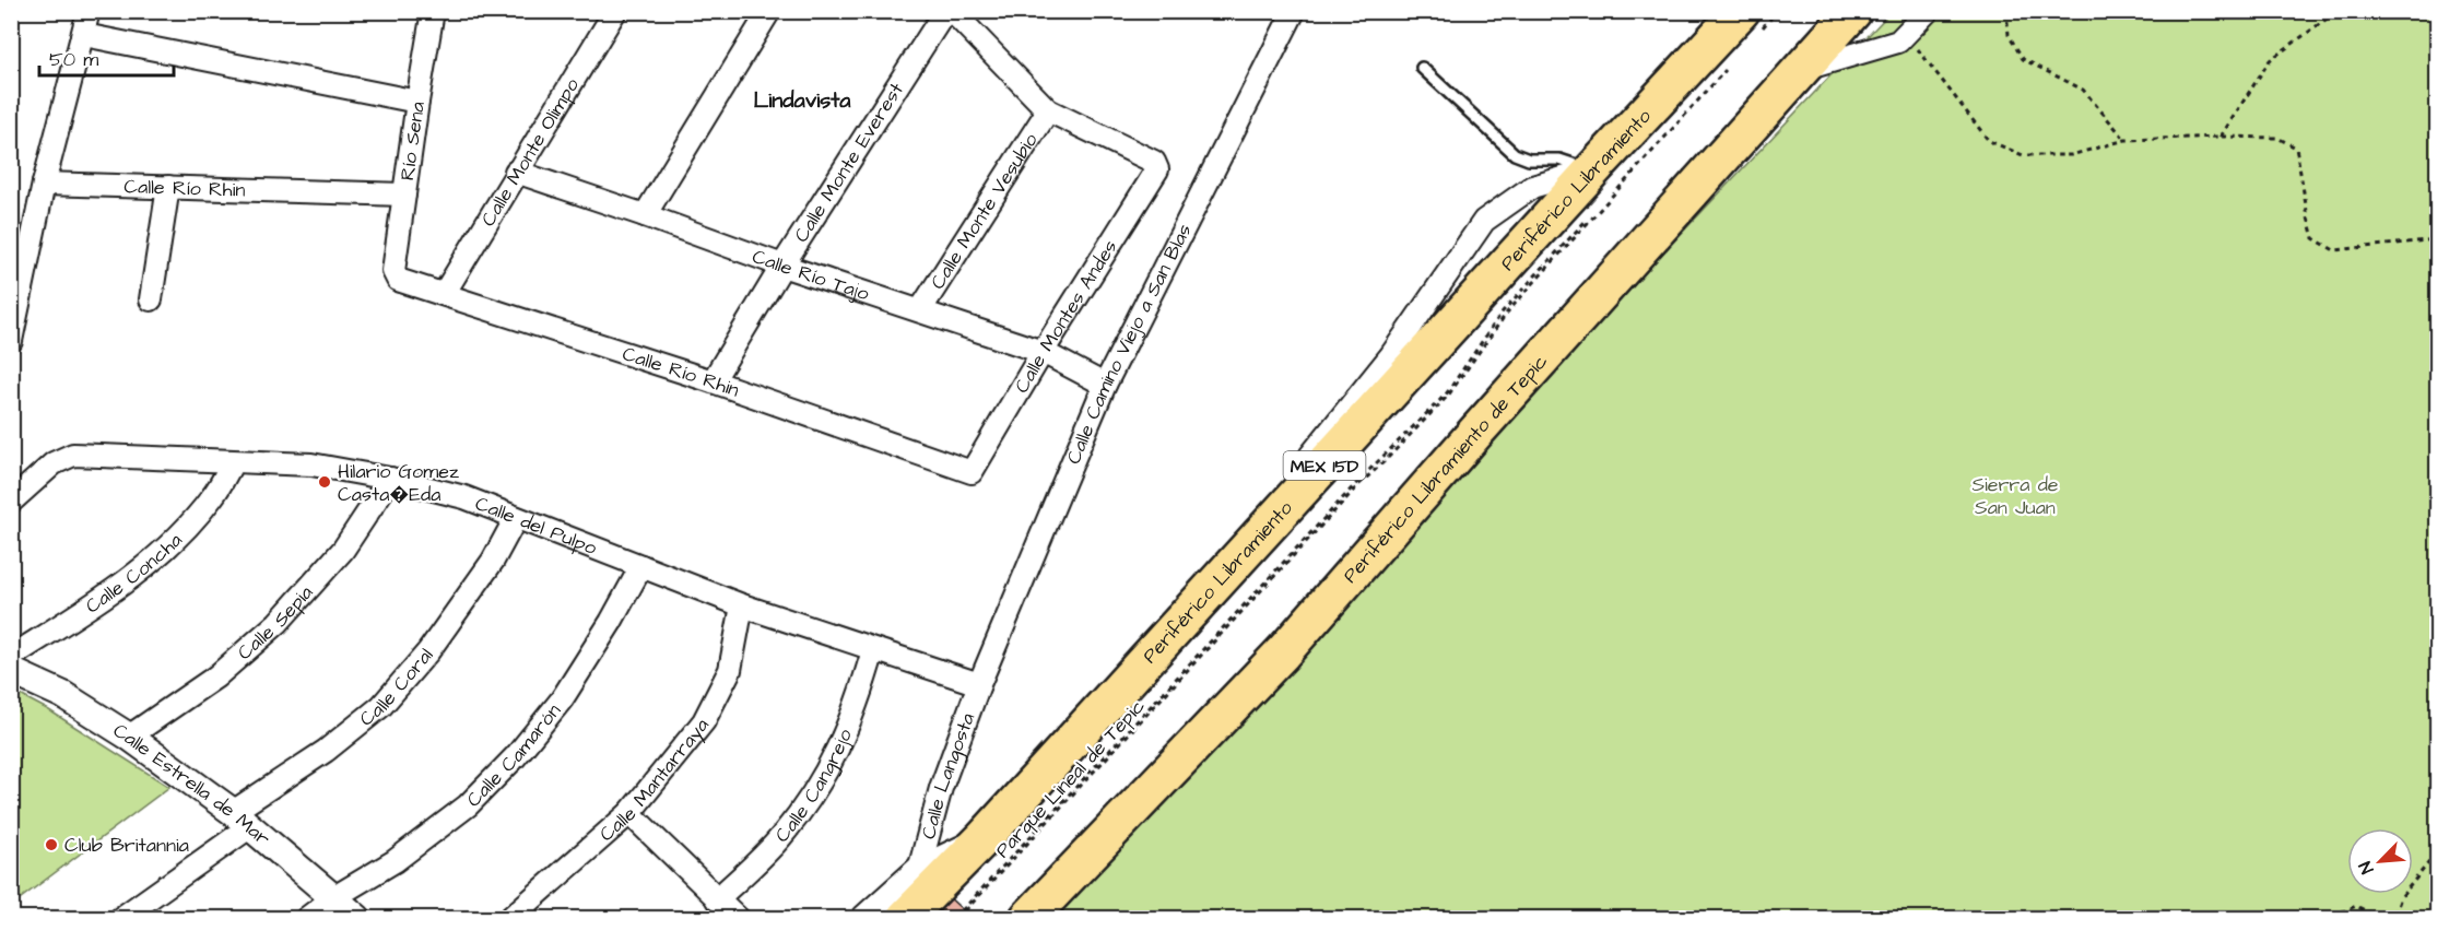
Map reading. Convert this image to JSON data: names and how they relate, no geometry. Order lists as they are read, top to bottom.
{
  "streets": {
    "highway": ["Periférico Libramiento", "MEX 15D", "Periférico Libramiento de Tepic"],
    "street": [
      "Río Sena",
      "Calle Monte Olimpo",
      "Calle Monte Everest",
      "Calle Río Rhin",
      "Calle Monte Vesubio",
      "Calle Río Tajo",
      "Calle Montes Andes",
      "Calle Camino Viejo a San Blas",
      "Calle del Pulpo",
      "Calle Concha",
      "Calle Sepia",
      "Calle Coral",
      "Calle Camarón",
      "Calle Langosta",
      "Calle Mantarraya",
      "Calle Cangrejo",
      "Calle Estrella de Mar"
    ],
    "path": ["Parque Lineal de Tepic"]
  },
  "crossings": [
    ["Río Sena", "Calle Río Rhin"],
    ["Calle Monte Olimpo", "Calle Río Rhin"],
    ["Calle Monte Olimpo", "Calle Río Tajo"],
    ["Calle Monte Everest", "Calle Río Rhin"],
    ["Calle Monte Everest", "Calle Río Tajo"],
    ["Calle Río Rhin", "Calle Montes Andes"],
    ["Periférico Libramiento", "Calle Langosta"],
    ["Calle Monte Vesubio", "Calle Río Tajo"],
    ["Calle Monte Vesubio", "Calle Montes Andes"],
    ["Calle Río Tajo", "Calle Montes Andes"],
    ["Calle Río Tajo", "Calle Camino Viejo a San Blas"],
    ["Calle Camino Viejo a San Blas", "Calle del Pulpo"],
    ["Calle Camino Viejo a San Blas", "Calle Langosta"],
    ["Calle del Pulpo", "Calle Concha"],
    ["Calle del Pulpo", "Calle Sepia"],
    ["Calle del Pulpo", "Calle Coral"],
    ["Calle del Pulpo", "Calle Camarón"],
    ["Calle del Pulpo", "Calle Langosta"],
    ["Calle del Pulpo", "Calle Mantarraya"],
    ["Calle del Pulpo", "Calle Cangrejo"],
    ["Calle Sepia", "Calle Estrella de Mar"],
    ["Calle Coral", "Calle Estrella de Mar"],
    ["Calle Camarón", "Calle Estrella de Mar"]
  ],
  "districts": ["Lindavista"],
  "parks": ["Sierra de San Juan"],
  "places": ["Hilario Gomez Casta�Eda", "Club Britannia"],
  "scale_bar": "50 m",
  "north": "bottom left"
}
